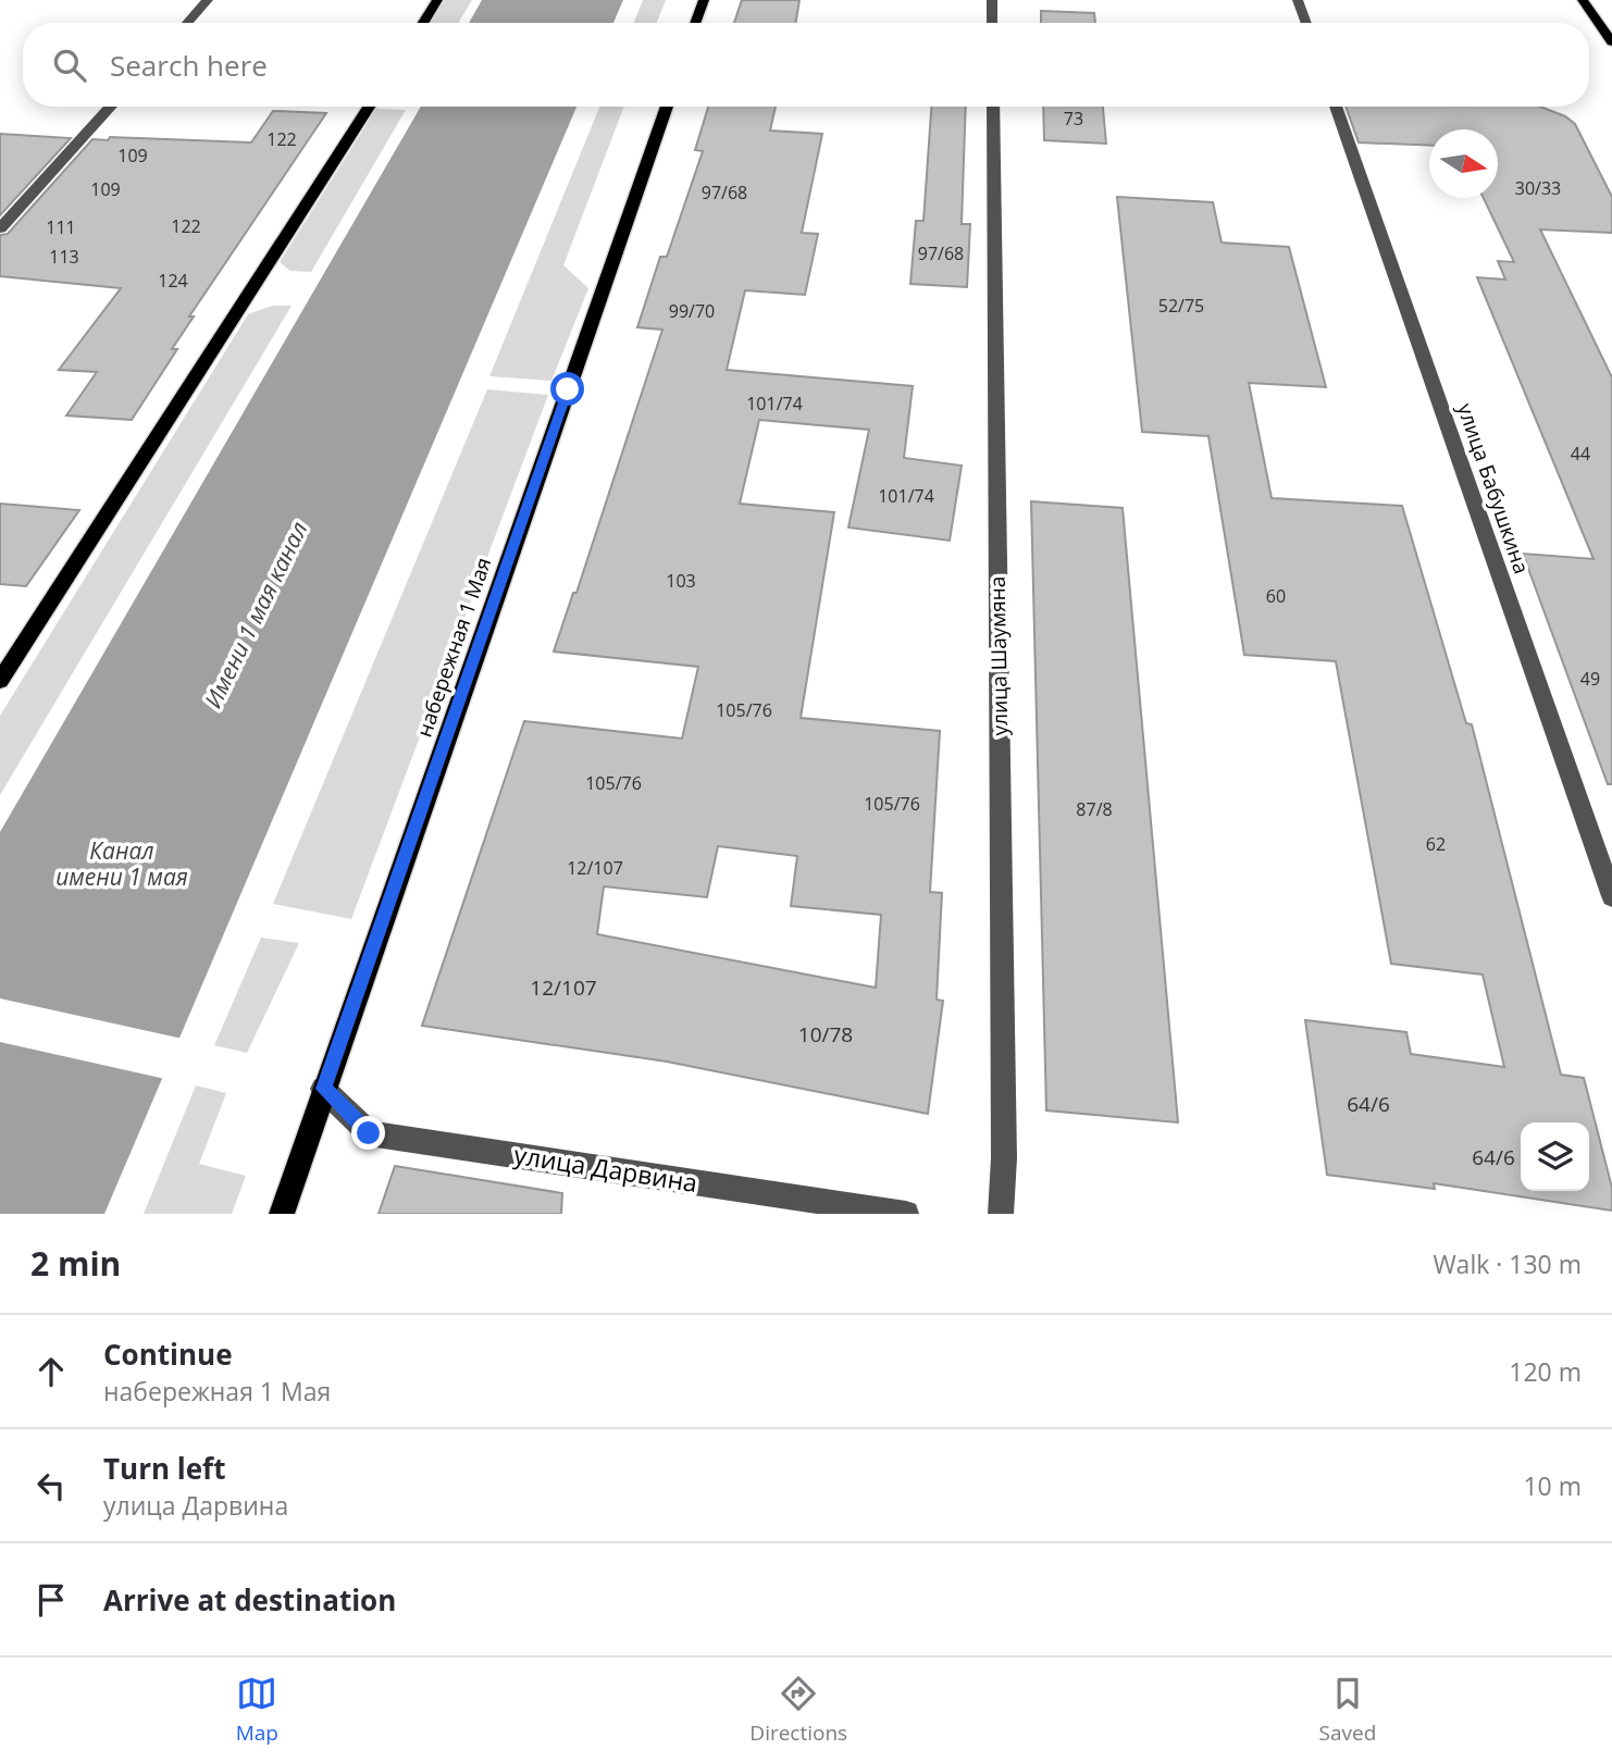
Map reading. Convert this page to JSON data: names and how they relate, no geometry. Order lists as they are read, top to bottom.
{
  "streets": {
    "main road": ["набережная 1 Мая"],
    "street": ["улица Бабушкина", "улица Шаумяна", "улица Дарвина"]
  },
  "crossings": [
    ["набережная 1 Мая", "улица Дарвина"]
  ],
  "water": ["Имени 1 мая канал", "Канал имени 1 мая"],
  "house_numbers": [
    "73",
    "122",
    "109",
    "30/33",
    "109",
    "97/68",
    "122",
    "111",
    "97/68",
    "113",
    "124",
    "52/75",
    "99/70",
    "101/74",
    "44",
    "101/74",
    "103",
    "60",
    "49",
    "105/76",
    "105/76",
    "105/76",
    "87/8",
    "62",
    "12/107",
    "12/107",
    "10/78",
    "64/6",
    "64/6"
  ],
  "north": "right",
  "page": {
    "search": "Search here",
    "heading": ["2 min", "Walk · 130 m"],
    "list": [
      ["Continue", "набережная 1 Мая", "120 m"],
      ["Turn left", "улица Дарвина", "10 m"],
      "Arrive at destination"
    ],
    "nav": ["Map", "Directions", "Saved"]
  }
}
